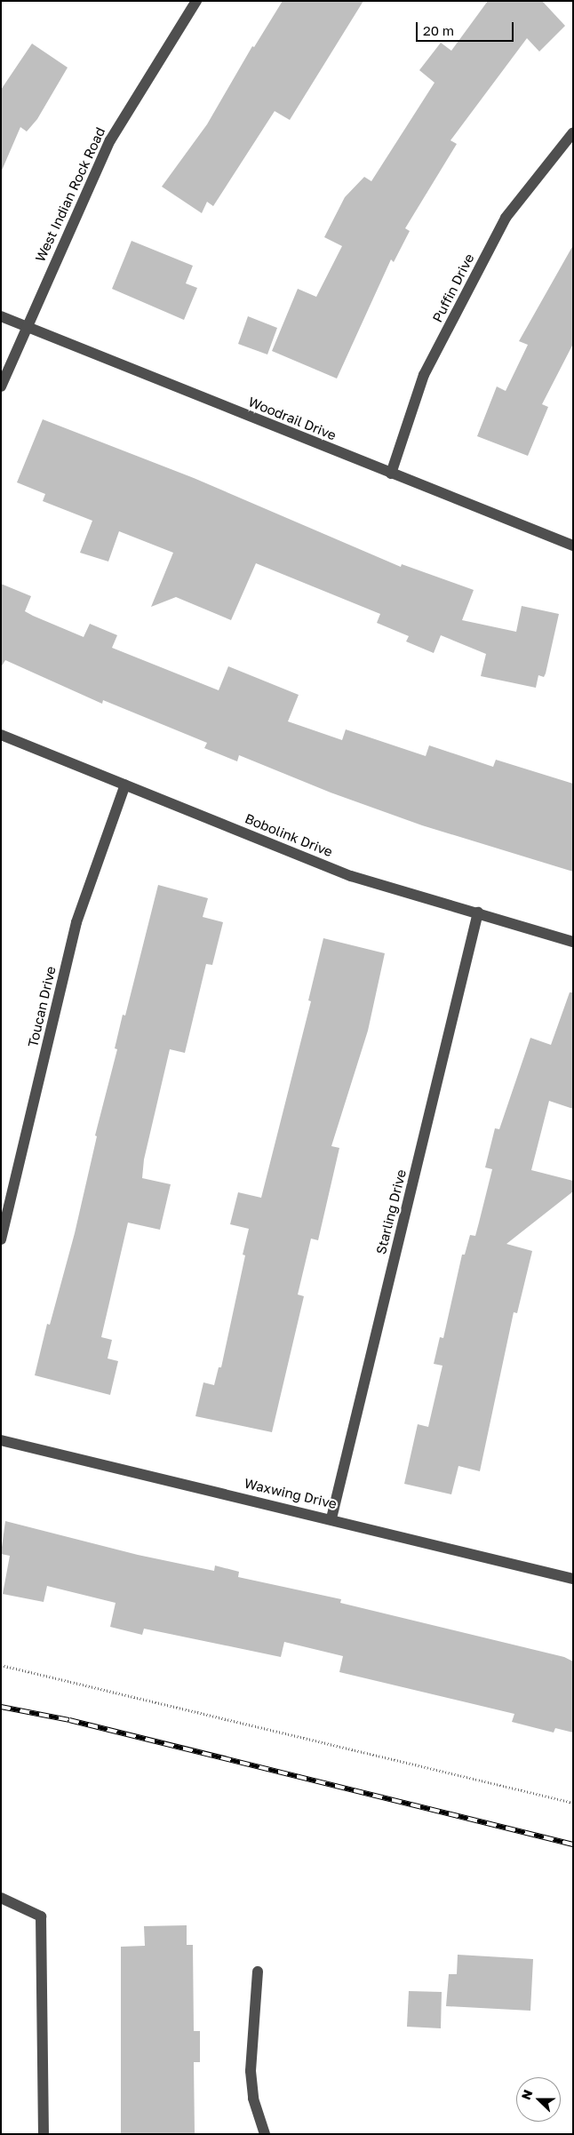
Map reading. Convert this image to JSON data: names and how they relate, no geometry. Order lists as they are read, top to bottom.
{
  "streets": {
    "street": [
      "West Indian Rock Road",
      "Puffin Drive",
      "Woodrail Drive",
      "Bobolink Drive",
      "Toucan Drive",
      "Starling Drive",
      "Waxwing Drive"
    ]
  },
  "crossings": [
    ["West Indian Rock Road", "Woodrail Drive"],
    ["Puffin Drive", "Woodrail Drive"],
    ["Bobolink Drive", "Toucan Drive"],
    ["Bobolink Drive", "Starling Drive"],
    ["Starling Drive", "Waxwing Drive"]
  ],
  "scale_bar": "20 m",
  "north": "left"
}
